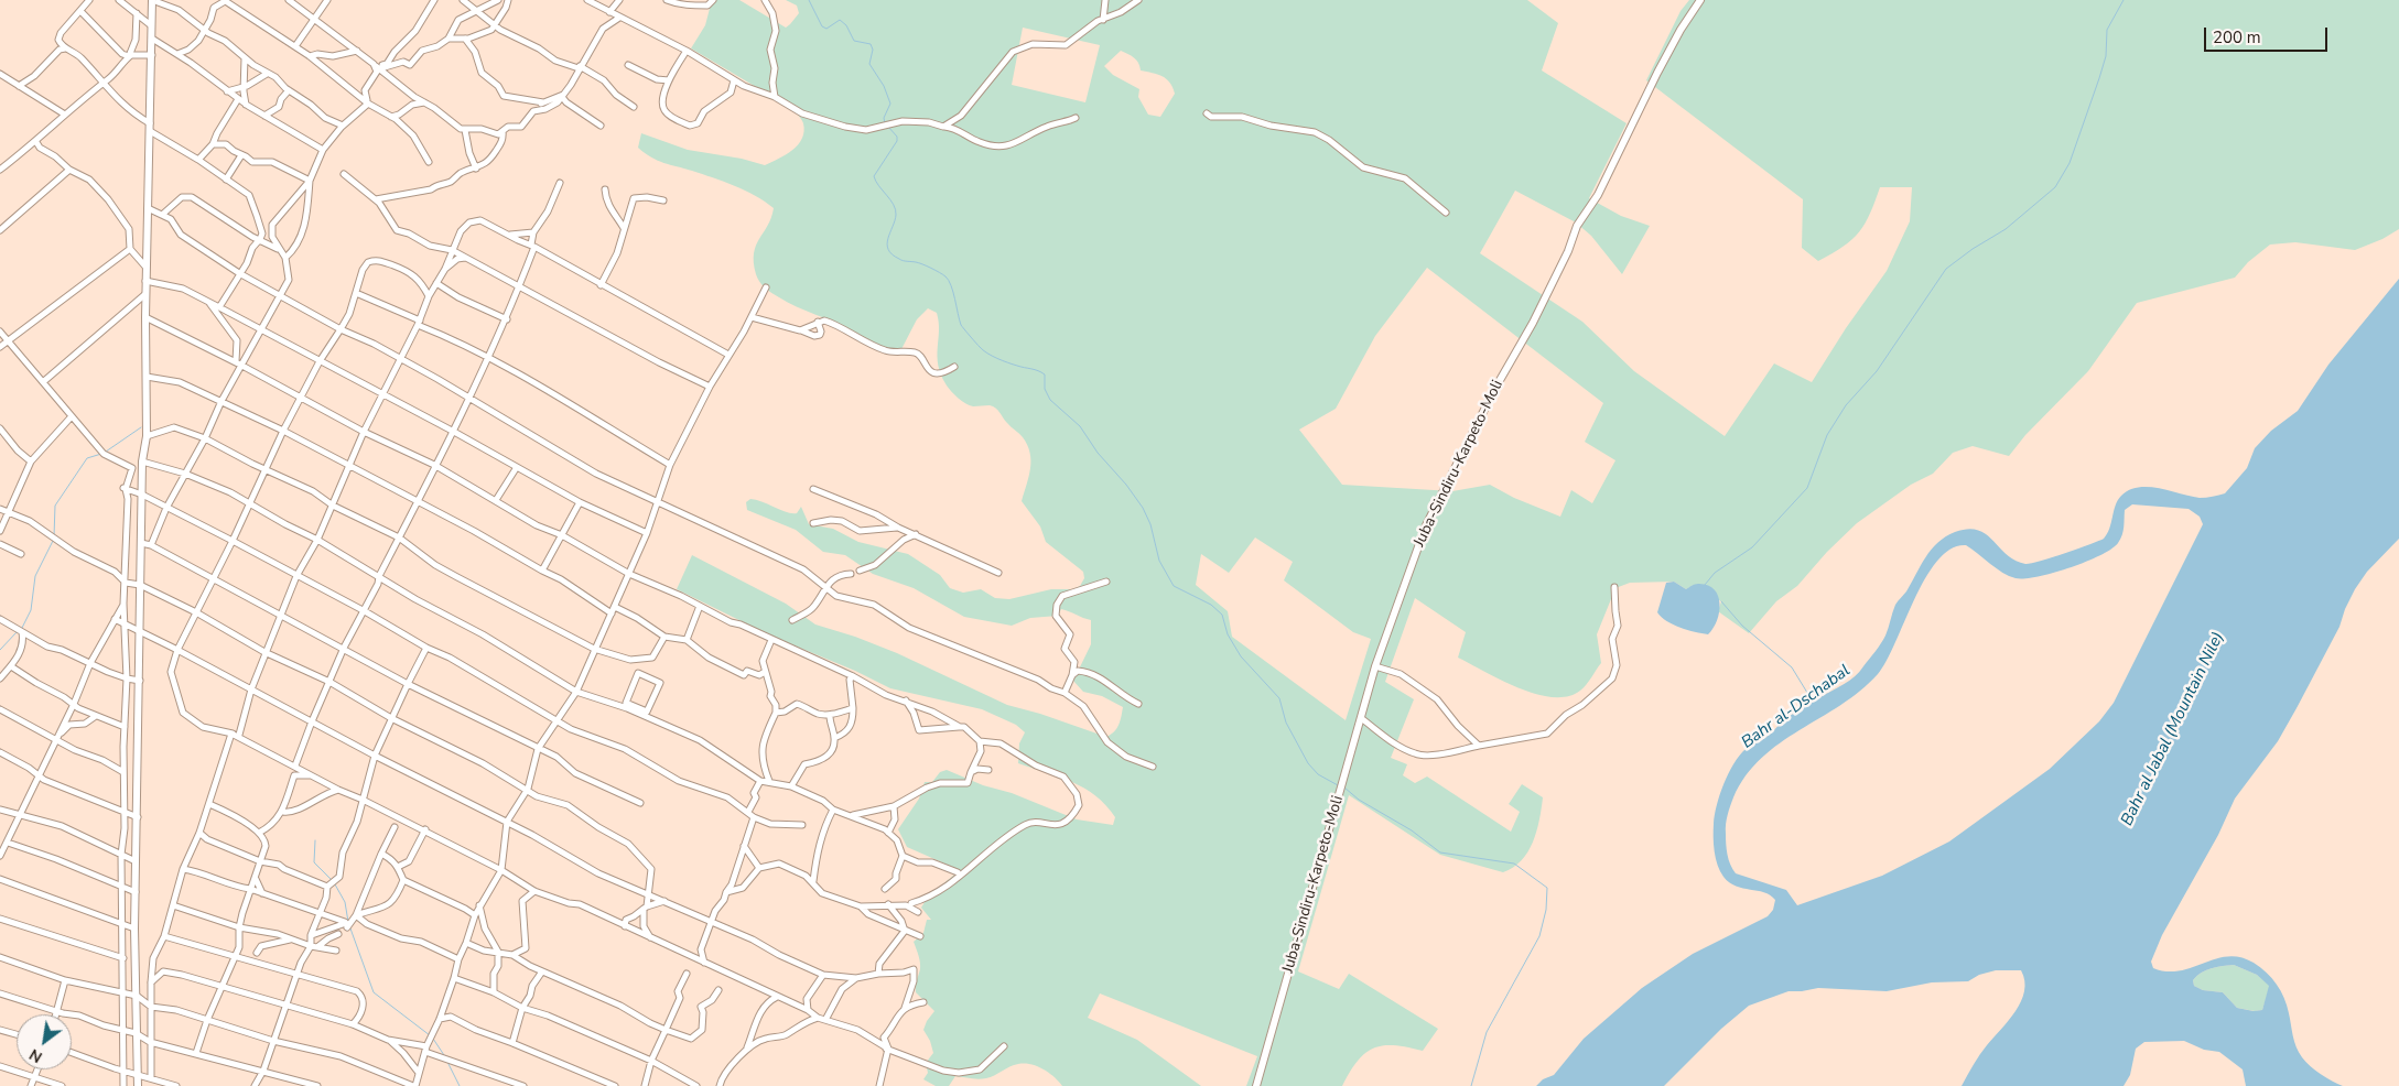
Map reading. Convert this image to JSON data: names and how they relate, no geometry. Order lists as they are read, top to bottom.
{
  "streets": {
    "main road": ["Juba-Sindiru-Karpeto-Moli"]
  },
  "water": ["Bahr al-Dschabal", "Bahr al Jabal (Mountain Nile)"],
  "scale_bar": "200 m",
  "north": "bottom left"
}
